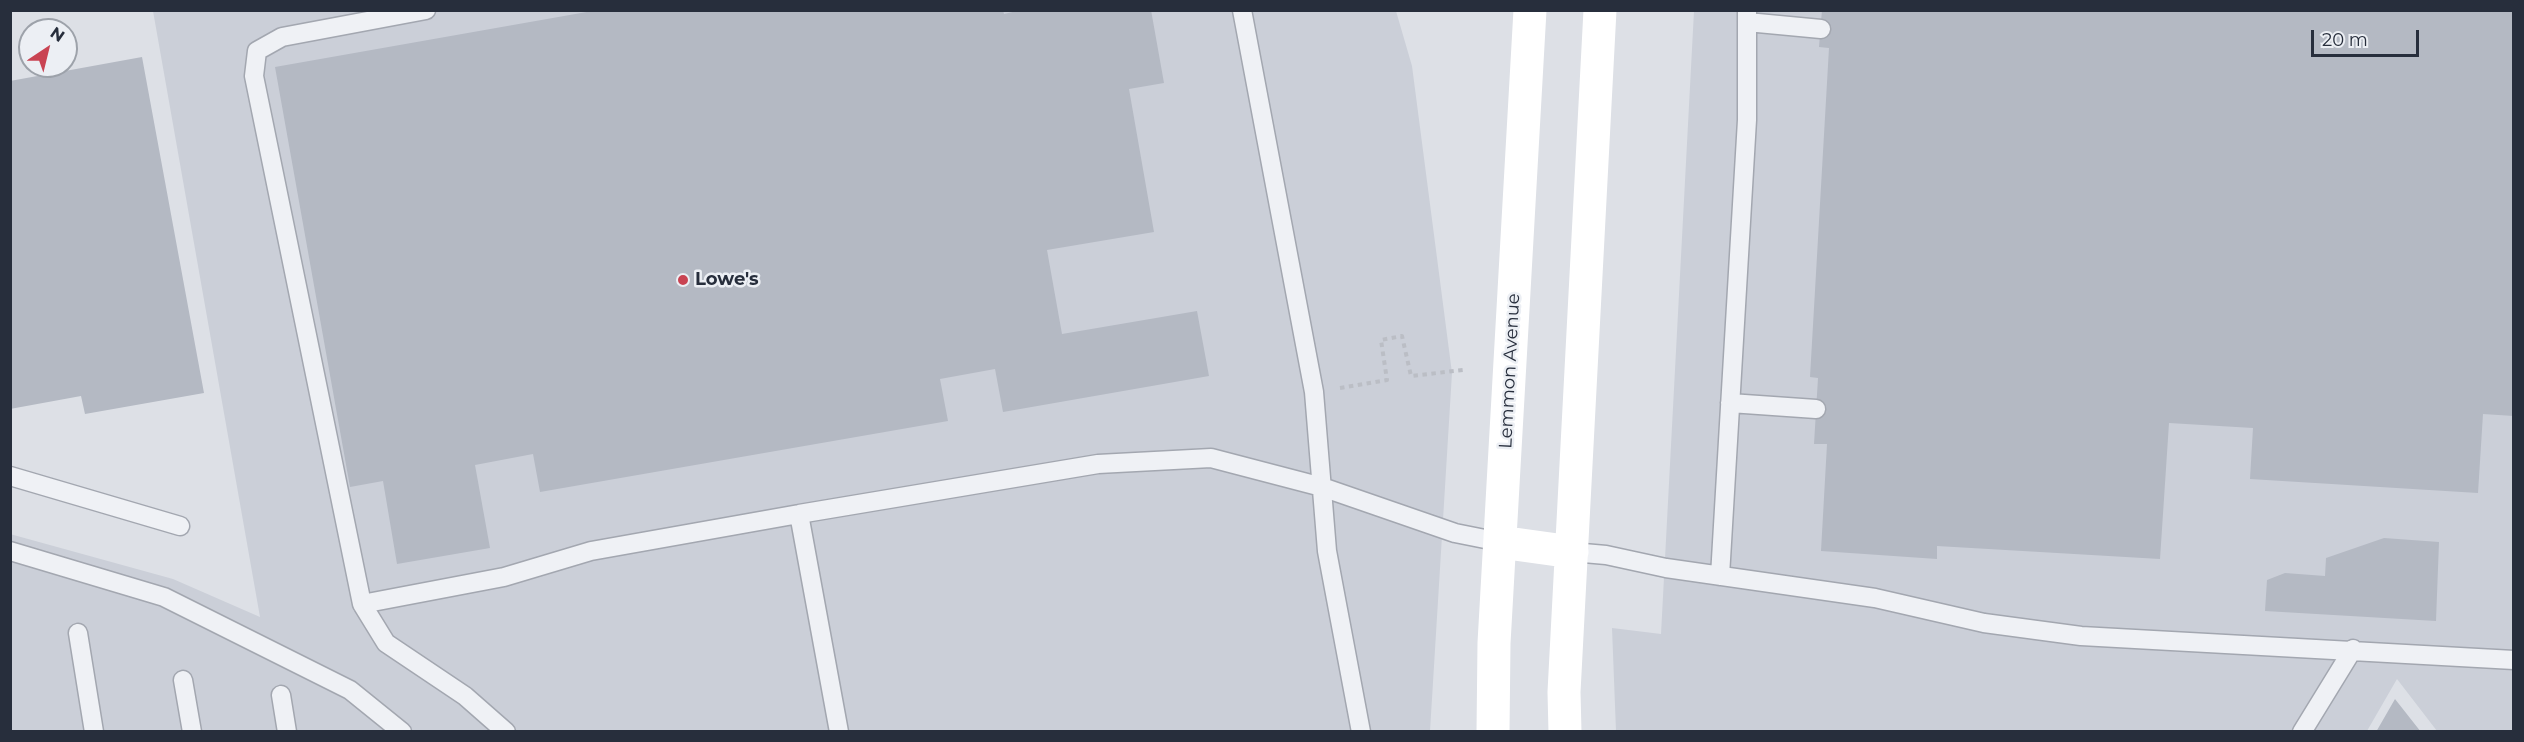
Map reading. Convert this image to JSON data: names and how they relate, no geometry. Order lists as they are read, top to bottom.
{
  "streets": {
    "main road": ["Lemmon Avenue"]
  },
  "places": ["Lowe's"],
  "scale_bar": "20 m",
  "north": "top right"
}
